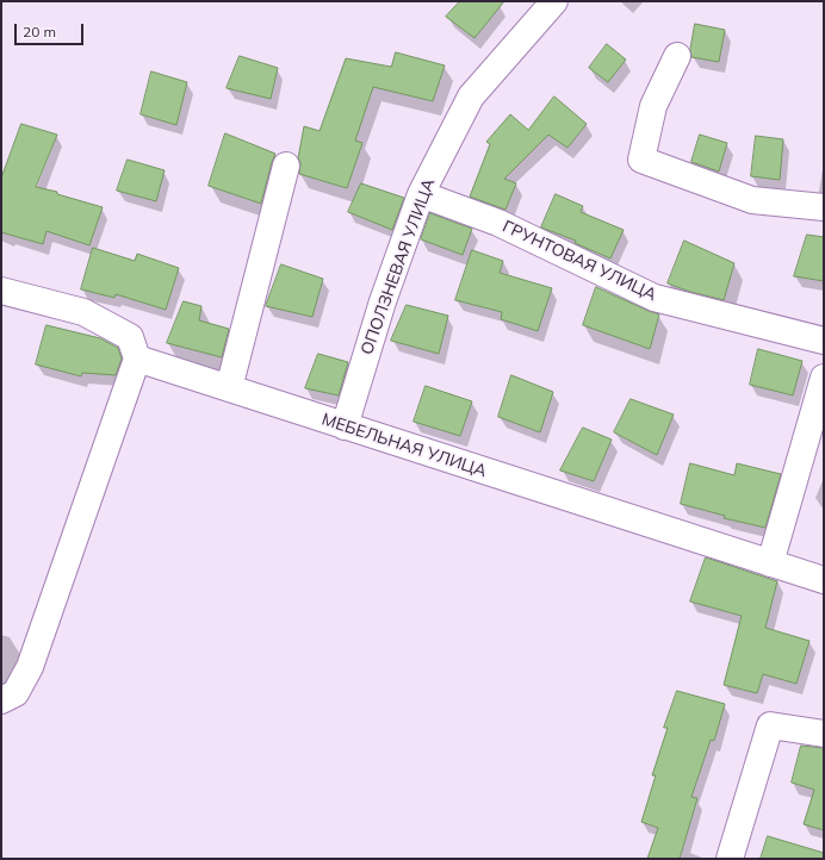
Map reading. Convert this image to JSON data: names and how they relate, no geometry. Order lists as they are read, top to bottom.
{
  "streets": {
    "street": ["ГРУНТОВАЯ УЛИЦА", "ОПОЛЗНЕВАЯ УЛИЦА", "МЕБЕЛЬНАЯ УЛИЦА"]
  },
  "crossings": [
    ["ГРУНТОВАЯ УЛИЦА", "ОПОЛЗНЕВАЯ УЛИЦА"],
    ["ОПОЛЗНЕВАЯ УЛИЦА", "МЕБЕЛЬНАЯ УЛИЦА"]
  ],
  "scale_bar": "20 m"
}
